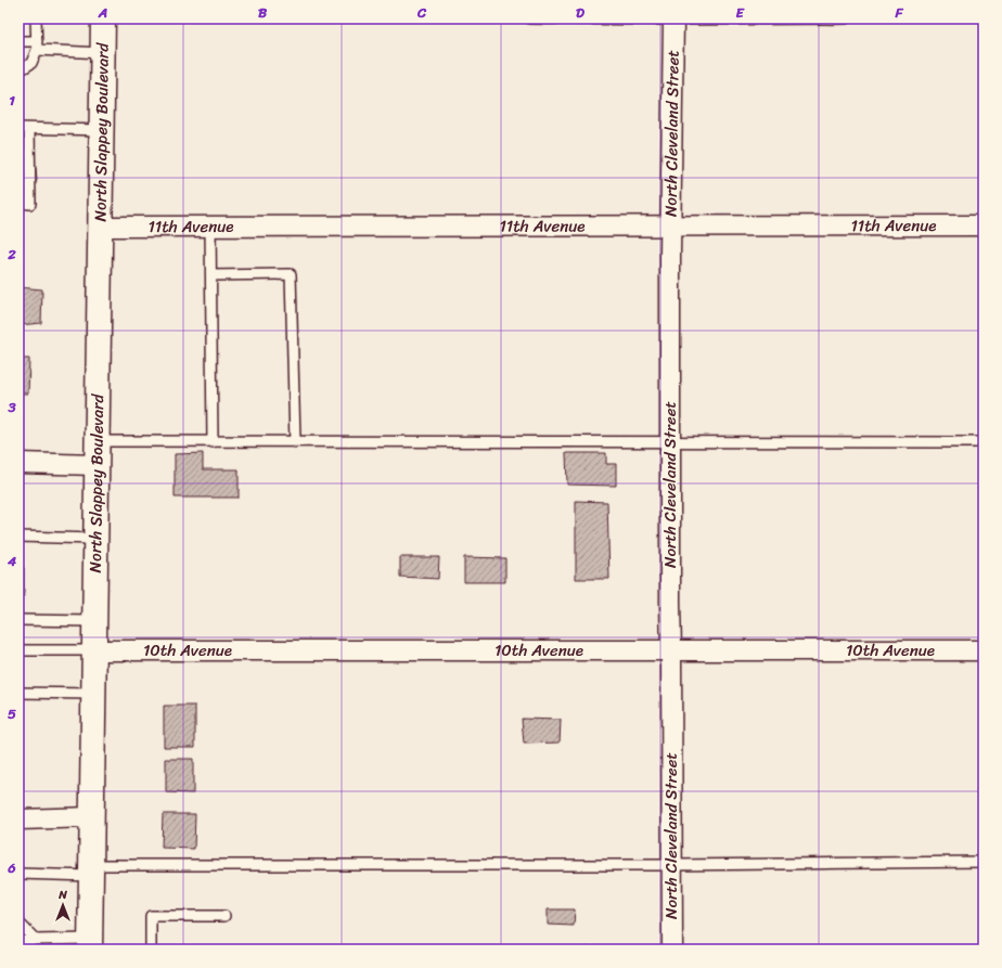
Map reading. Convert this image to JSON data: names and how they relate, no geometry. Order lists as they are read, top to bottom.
{
  "streets": {
    "main road": ["North Slappey Boulevard"],
    "street": ["North Cleveland Street", "11th Avenue", "10th Avenue"]
  },
  "crossings": [
    ["North Slappey Boulevard", "11th Avenue"],
    ["North Slappey Boulevard", "10th Avenue"],
    ["North Cleveland Street", "11th Avenue"],
    ["North Cleveland Street", "10th Avenue"]
  ],
  "north": "top",
  "grid": {
    "columns": [
      "A",
      "B",
      "C",
      "D",
      "E",
      "F"
    ],
    "rows": [
      "1",
      "2",
      "3",
      "4",
      "5",
      "6"
    ]
  }
}
